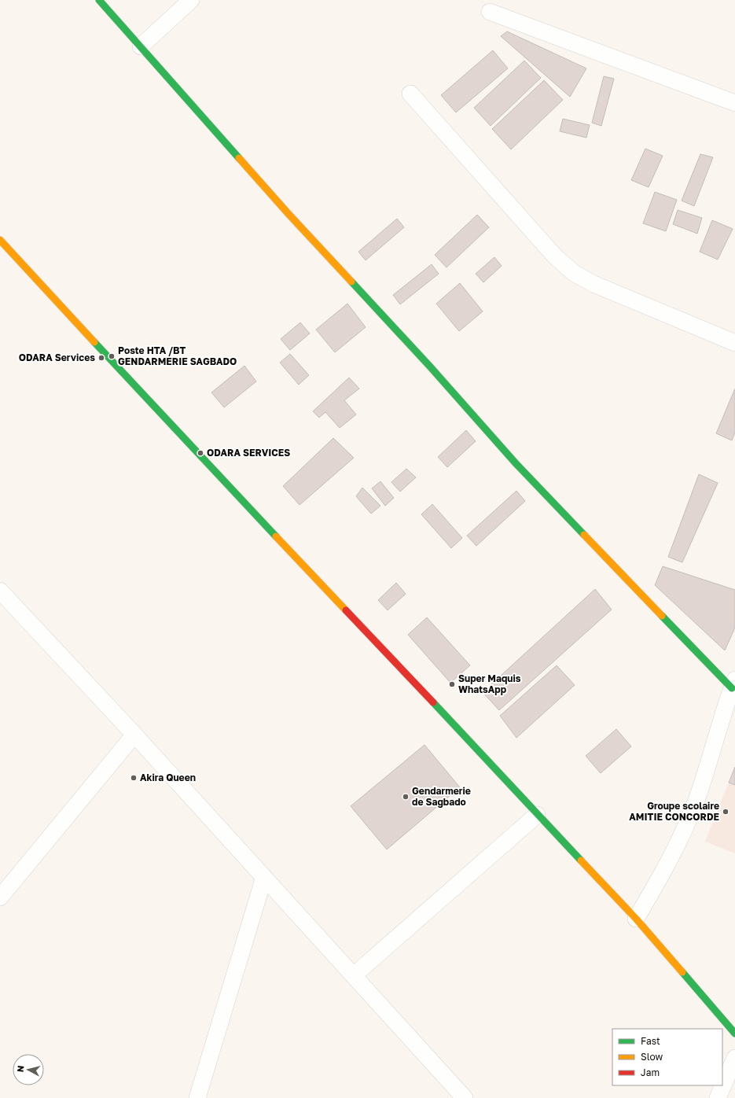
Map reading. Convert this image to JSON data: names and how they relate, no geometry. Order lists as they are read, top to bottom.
{
  "places": [
    "Poste HTA /BT GENDARMERIE SAGBADO",
    "ODARA Services",
    "ODARA SERVICES",
    "Super Maquis WhatsApp",
    "Akira Queen",
    "Gendarmerie de Sagbado",
    "Groupe scolaire AMITIE CONCORDE"
  ],
  "legend": ["Fast", "Slow", "Jam"],
  "north": "left"
}
